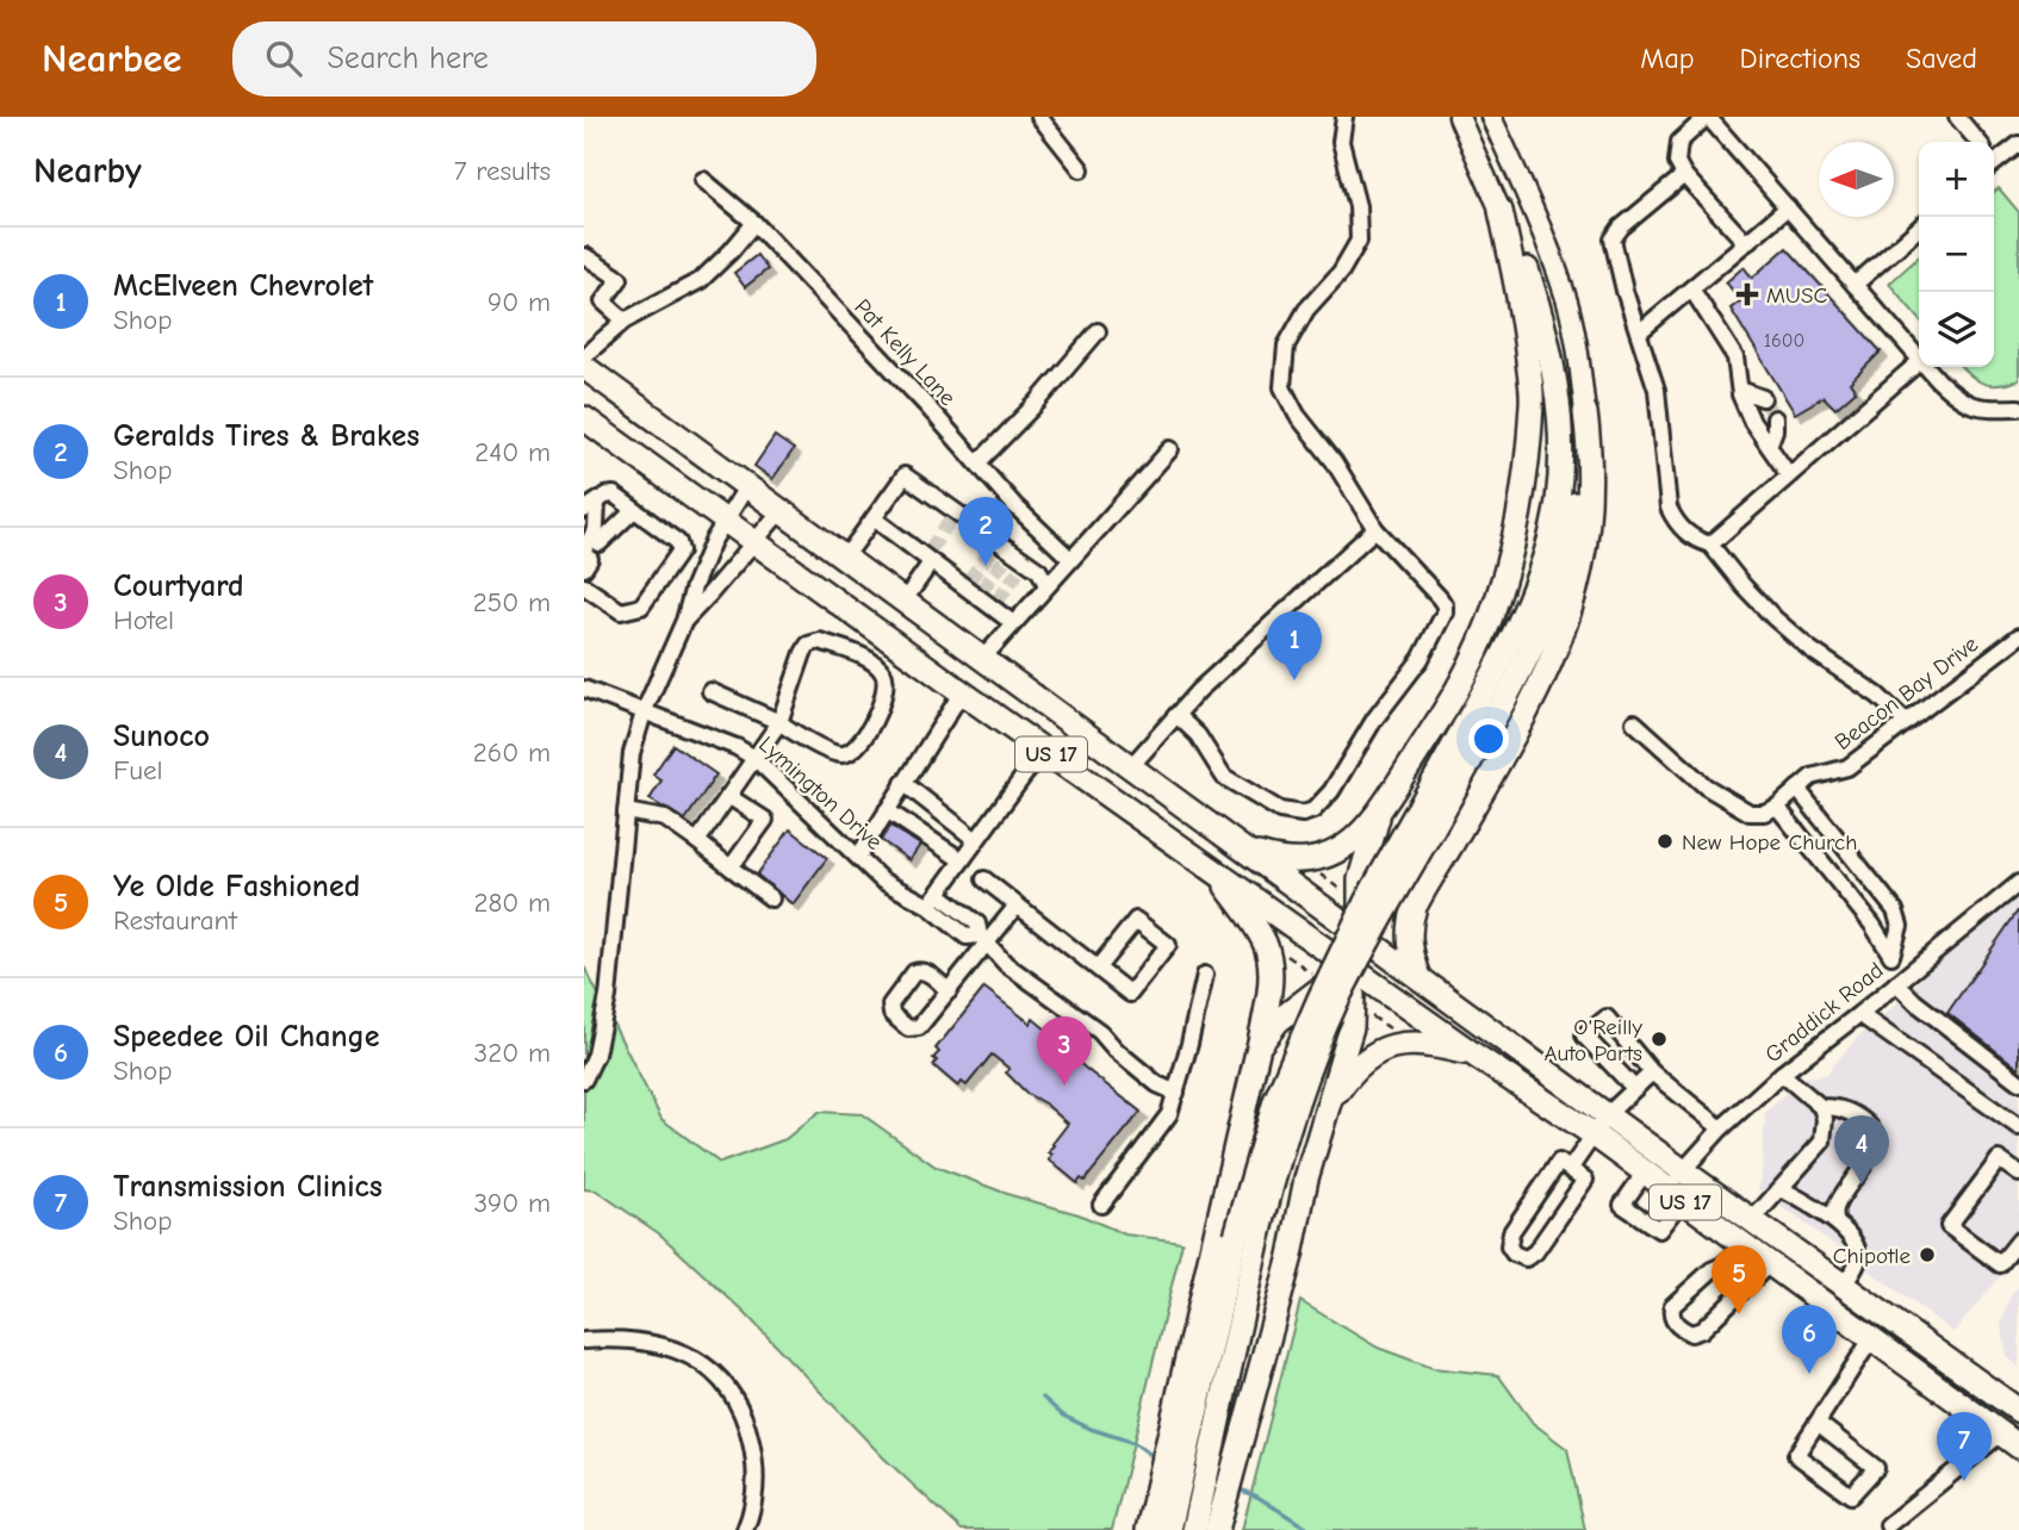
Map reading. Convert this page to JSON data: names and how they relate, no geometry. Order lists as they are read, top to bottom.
{
  "streets": {
    "highway": ["US 17"],
    "street": [
      "Pat Kelly Lane",
      "Beacon Bay Drive",
      "Lymington Drive",
      "Graddick Road"
    ]
  },
  "crossings": [
    ["US 17", "Graddick Road"]
  ],
  "places": {
    "health": ["MUSC"],
    "other": ["New Hope Church", "O'Reilly Auto Parts", "Chipotle"]
  },
  "house_numbers": ["1600"],
  "north": "left",
  "page": {
    "header": "Nearbee",
    "search": "Search here",
    "nav": ["Map", "Directions", "Saved"],
    "heading": ["Nearby", "7 results"],
    "map_buttons": ["+", "−"],
    "list": [
      {
        "mark": "1",
        "name": "McElveen Chevrolet",
        "note": "Shop",
        "value": "90 m"
      },
      {
        "mark": "2",
        "name": "Geralds Tires & Brakes",
        "note": "Shop",
        "value": "240 m"
      },
      {
        "mark": "3",
        "name": "Courtyard",
        "note": "Hotel",
        "value": "250 m"
      },
      {
        "mark": "4",
        "name": "Sunoco",
        "note": "Fuel",
        "value": "260 m"
      },
      {
        "mark": "5",
        "name": "Ye Olde Fashioned",
        "note": "Restaurant",
        "value": "280 m"
      },
      {
        "mark": "6",
        "name": "Speedee Oil Change",
        "note": "Shop",
        "value": "320 m"
      },
      {
        "mark": "7",
        "name": "Transmission Clinics",
        "note": "Shop",
        "value": "390 m"
      }
    ],
    "pins": [
      "2",
      "1",
      "3",
      "4",
      "5",
      "6",
      "7"
    ]
  }
}
